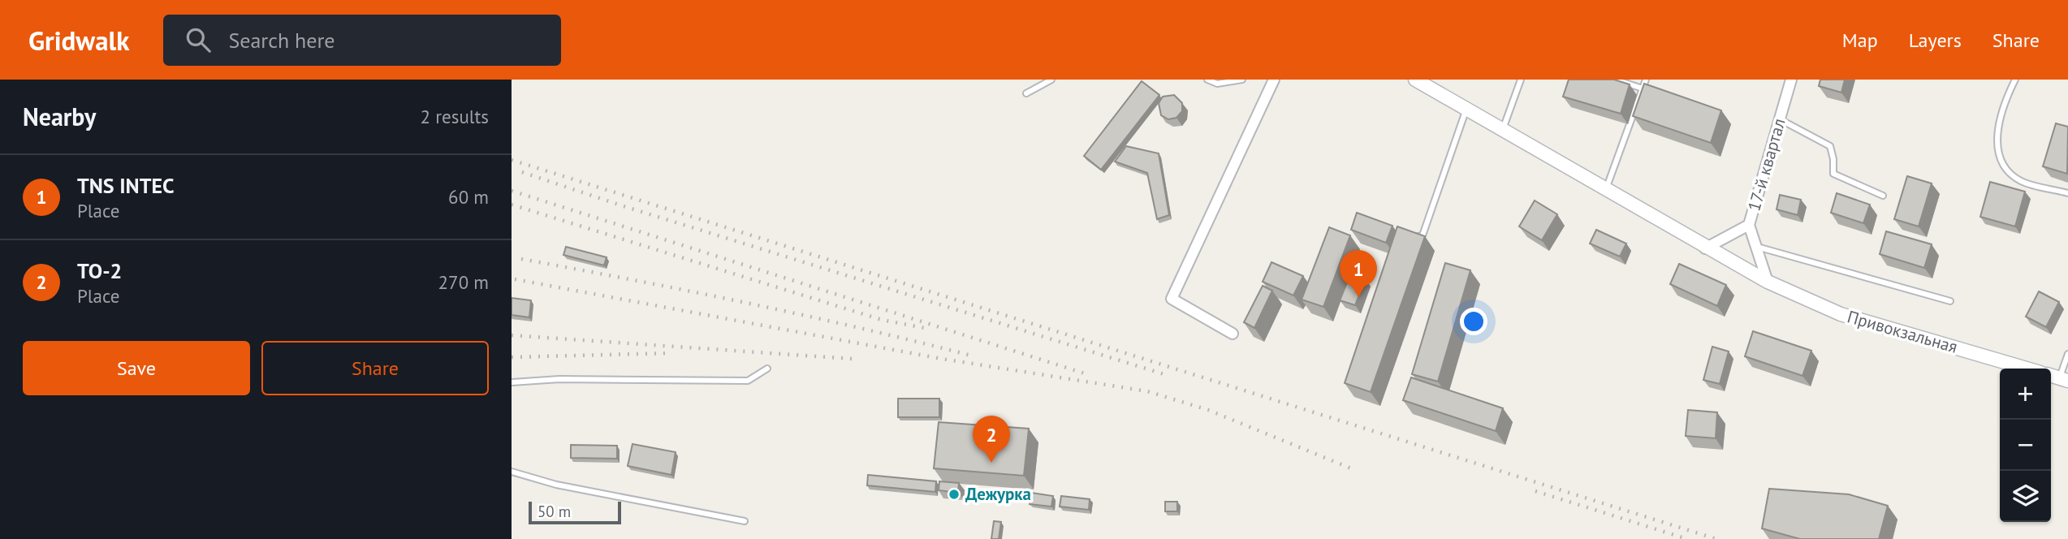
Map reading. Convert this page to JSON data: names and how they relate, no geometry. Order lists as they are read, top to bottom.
{
  "streets": {
    "street": ["17-й квартал", "Привокзальная"]
  },
  "crossings": [
    ["17-й квартал", "Привокзальная"]
  ],
  "places": ["Дежурка"],
  "scale_bar": "50 m",
  "page": {
    "header": "Gridwalk",
    "search": "Search here",
    "nav": ["Map", "Layers", "Share"],
    "heading": ["Nearby", "2 results"],
    "list": [
      {
        "mark": "1",
        "name": "TNS INTEC",
        "note": "Place",
        "value": "60 m"
      },
      {
        "mark": "2",
        "name": "ТО-2",
        "note": "Place",
        "value": "270 m"
      }
    ],
    "pins": ["1", "2"],
    "buttons": ["Save", "Share"],
    "map_buttons": ["+", "−"],
    "scale": "50 m"
  }
}
